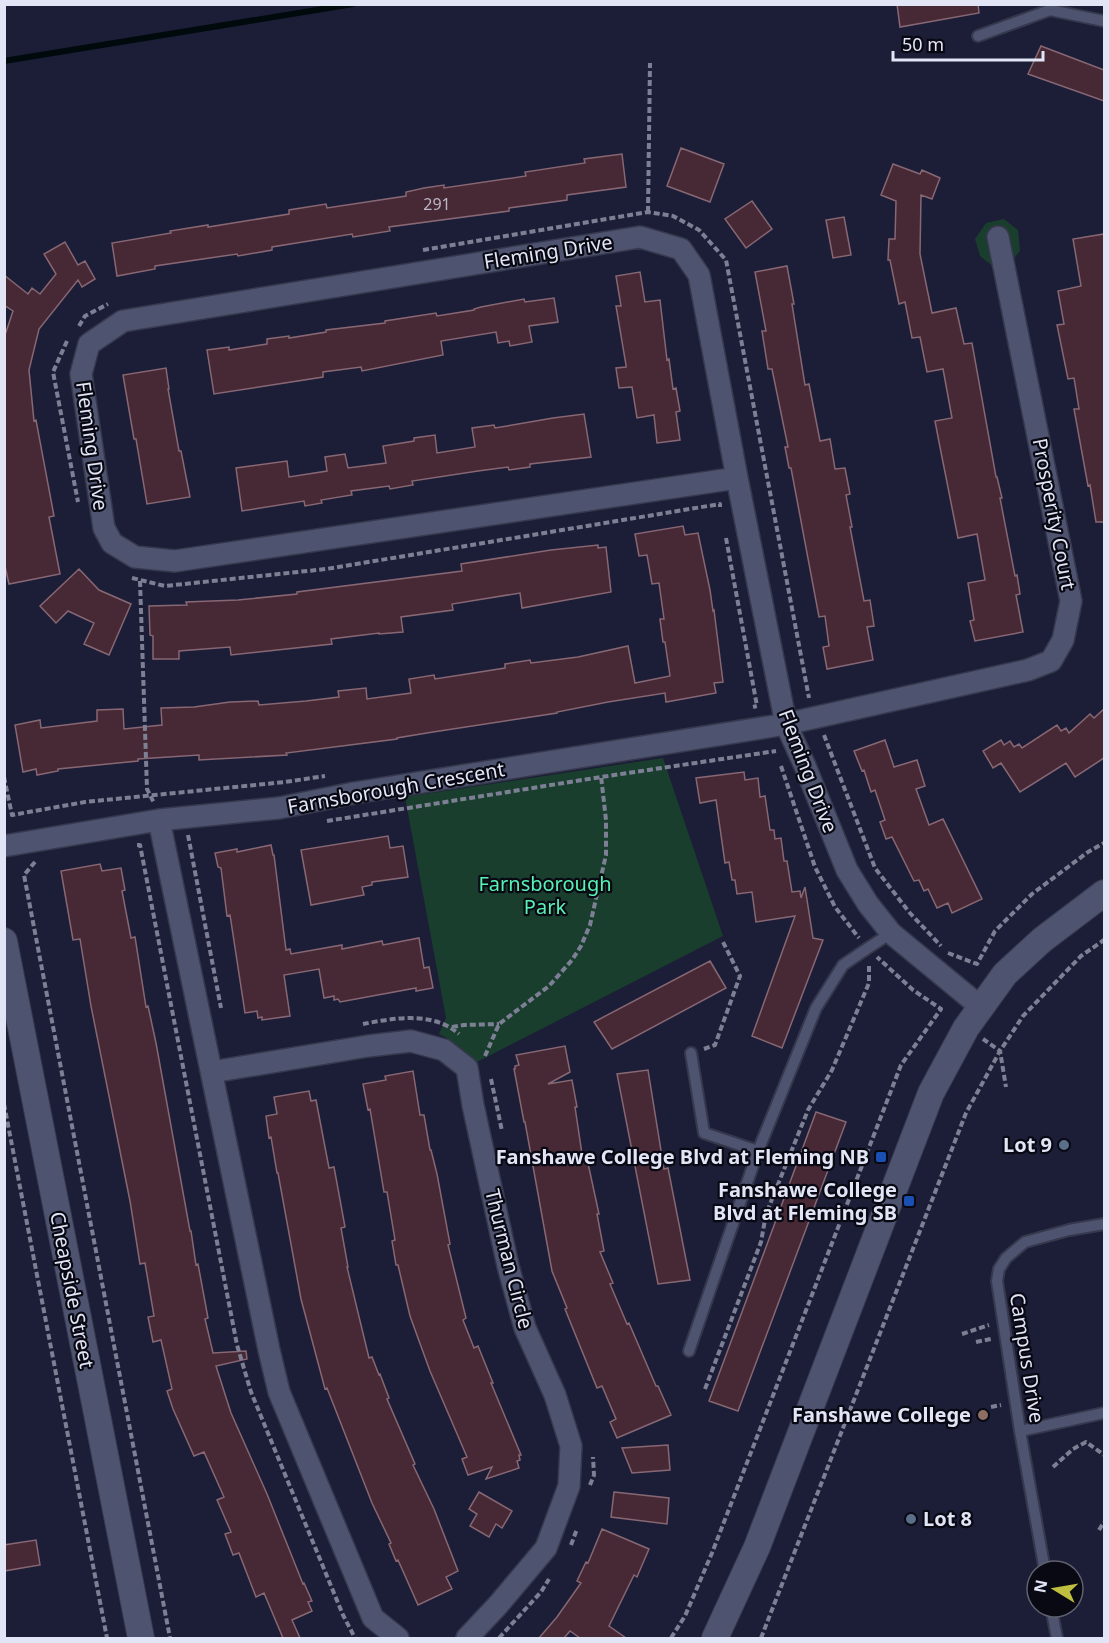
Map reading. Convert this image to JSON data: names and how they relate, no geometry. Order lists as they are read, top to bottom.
{
  "streets": {
    "street": [
      "Fleming Drive",
      "Prosperity Court",
      "Farnsborough Crescent",
      "Thurman Circle",
      "Cheapside Street"
    ],
    "lane": ["Campus Drive"]
  },
  "crossings": [
    ["Fleming Drive", "Prosperity Court"],
    ["Fleming Drive", "Farnsborough Crescent"],
    ["Prosperity Court", "Farnsborough Crescent"]
  ],
  "parks": ["Farnsborough Park"],
  "places": {
    "other": ["Lot 9", "Fanshawe College", "Lot 8"],
    "transit": ["Fanshawe College Blvd at Fleming NB", "Fanshawe College Blvd at Fleming SB"]
  },
  "house_numbers": ["291"],
  "scale_bar": "50 m",
  "north": "left"
}
